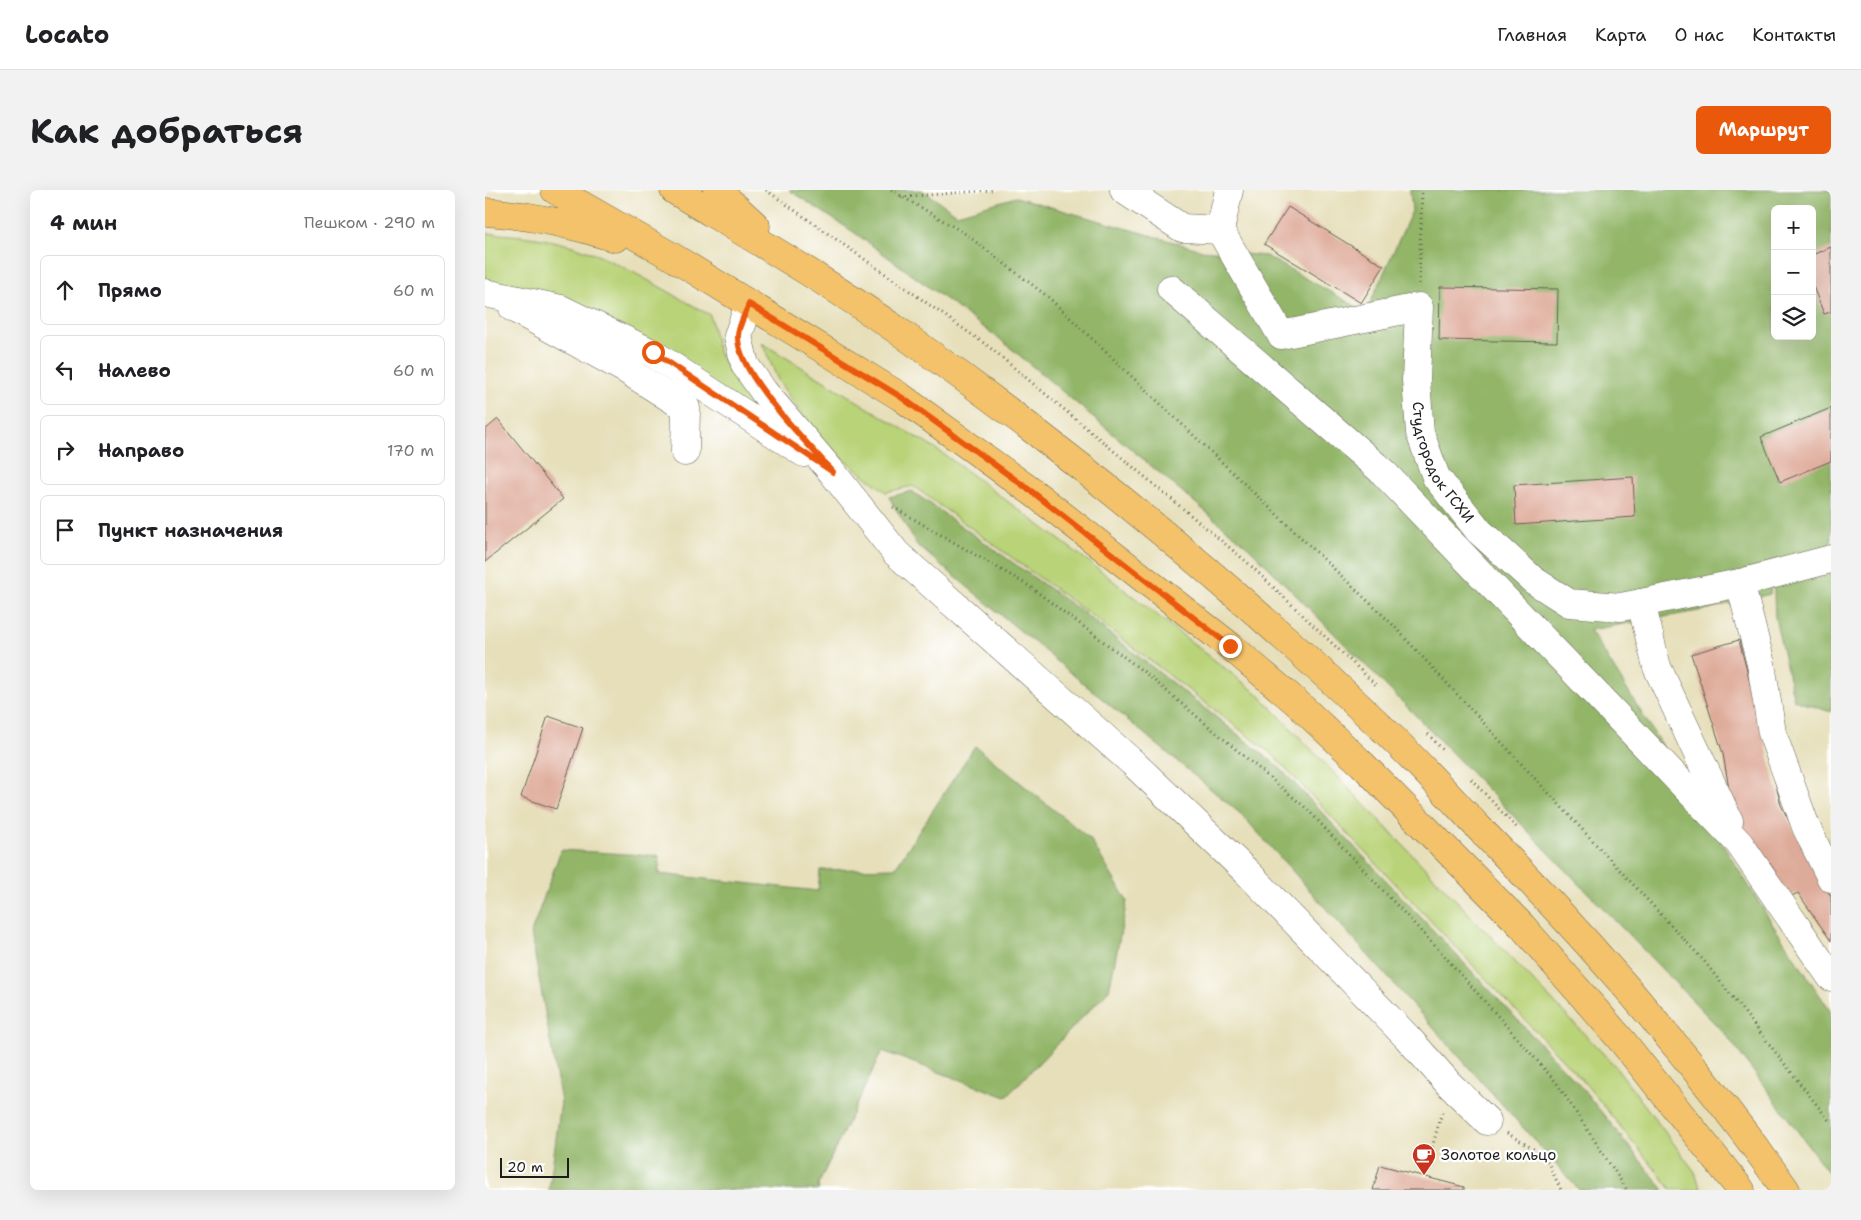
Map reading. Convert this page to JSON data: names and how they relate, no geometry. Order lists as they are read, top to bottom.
{
  "streets": {
    "lane": ["Студгородок ГСХИ"]
  },
  "places": {
    "cafe": ["Золотое кольцо"]
  },
  "scale_bar": "20 m",
  "page": {
    "header": "Locato",
    "nav": [
      "Главная",
      "Карта",
      "О нас",
      "Контакты"
    ],
    "buttons": "Маршрут",
    "title": "Как добраться",
    "heading": ["4 мин", "Пешком · 290 m"],
    "map_buttons": ["+", "−"],
    "list": [
      ["Прямо", "60 m"],
      ["Налево", "60 m"],
      ["Направо", "170 m"],
      "Пункт назначения"
    ],
    "scale": "20 m"
  }
}
